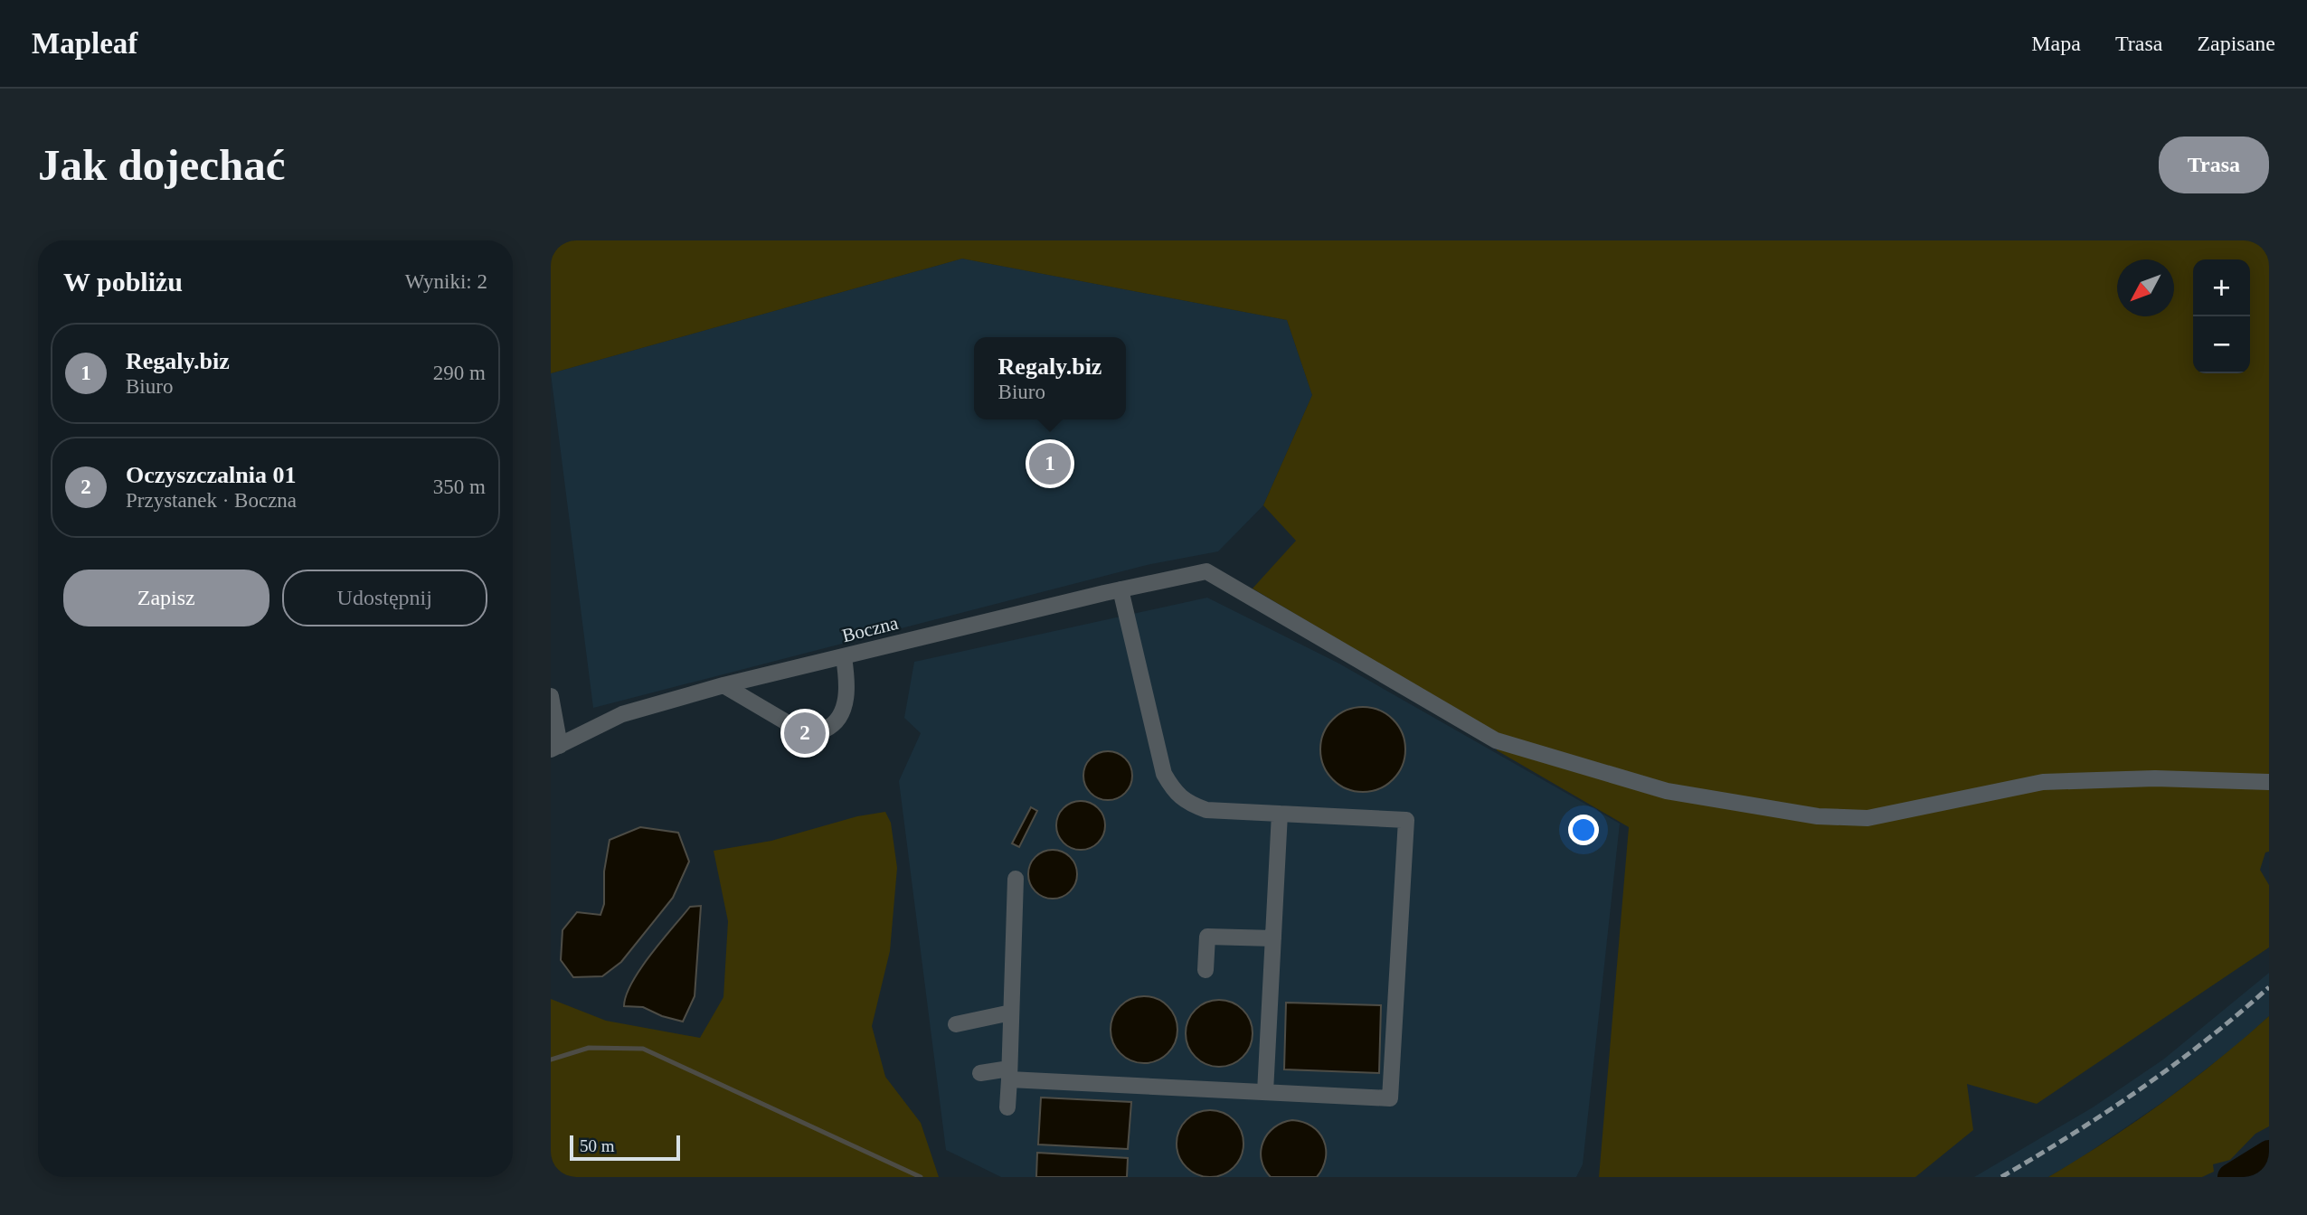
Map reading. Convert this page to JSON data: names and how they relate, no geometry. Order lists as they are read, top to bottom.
{
  "streets": {
    "street": ["Boczna"]
  },
  "scale_bar": "50 m",
  "north": "bottom left",
  "page": {
    "header": "Mapleaf",
    "nav": ["Mapa", "Trasa", "Zapisane"],
    "buttons": [
      "Trasa",
      ["Zapisz", "Udostępnij"]
    ],
    "title": "Jak dojechać",
    "heading": ["W pobliżu", "Wyniki: 2"],
    "map_buttons": ["+", "−"],
    "list": [
      {
        "mark": "1",
        "name": "Regaly.biz",
        "note": "Biuro",
        "value": "290 m"
      },
      {
        "mark": "2",
        "name": "Oczyszczalnia 01",
        "note": "Przystanek · Boczna",
        "value": "350 m"
      }
    ],
    "popup": ["Regaly.biz", "Biuro"],
    "pins": ["1", "2"],
    "scale": "50 m"
  }
}
